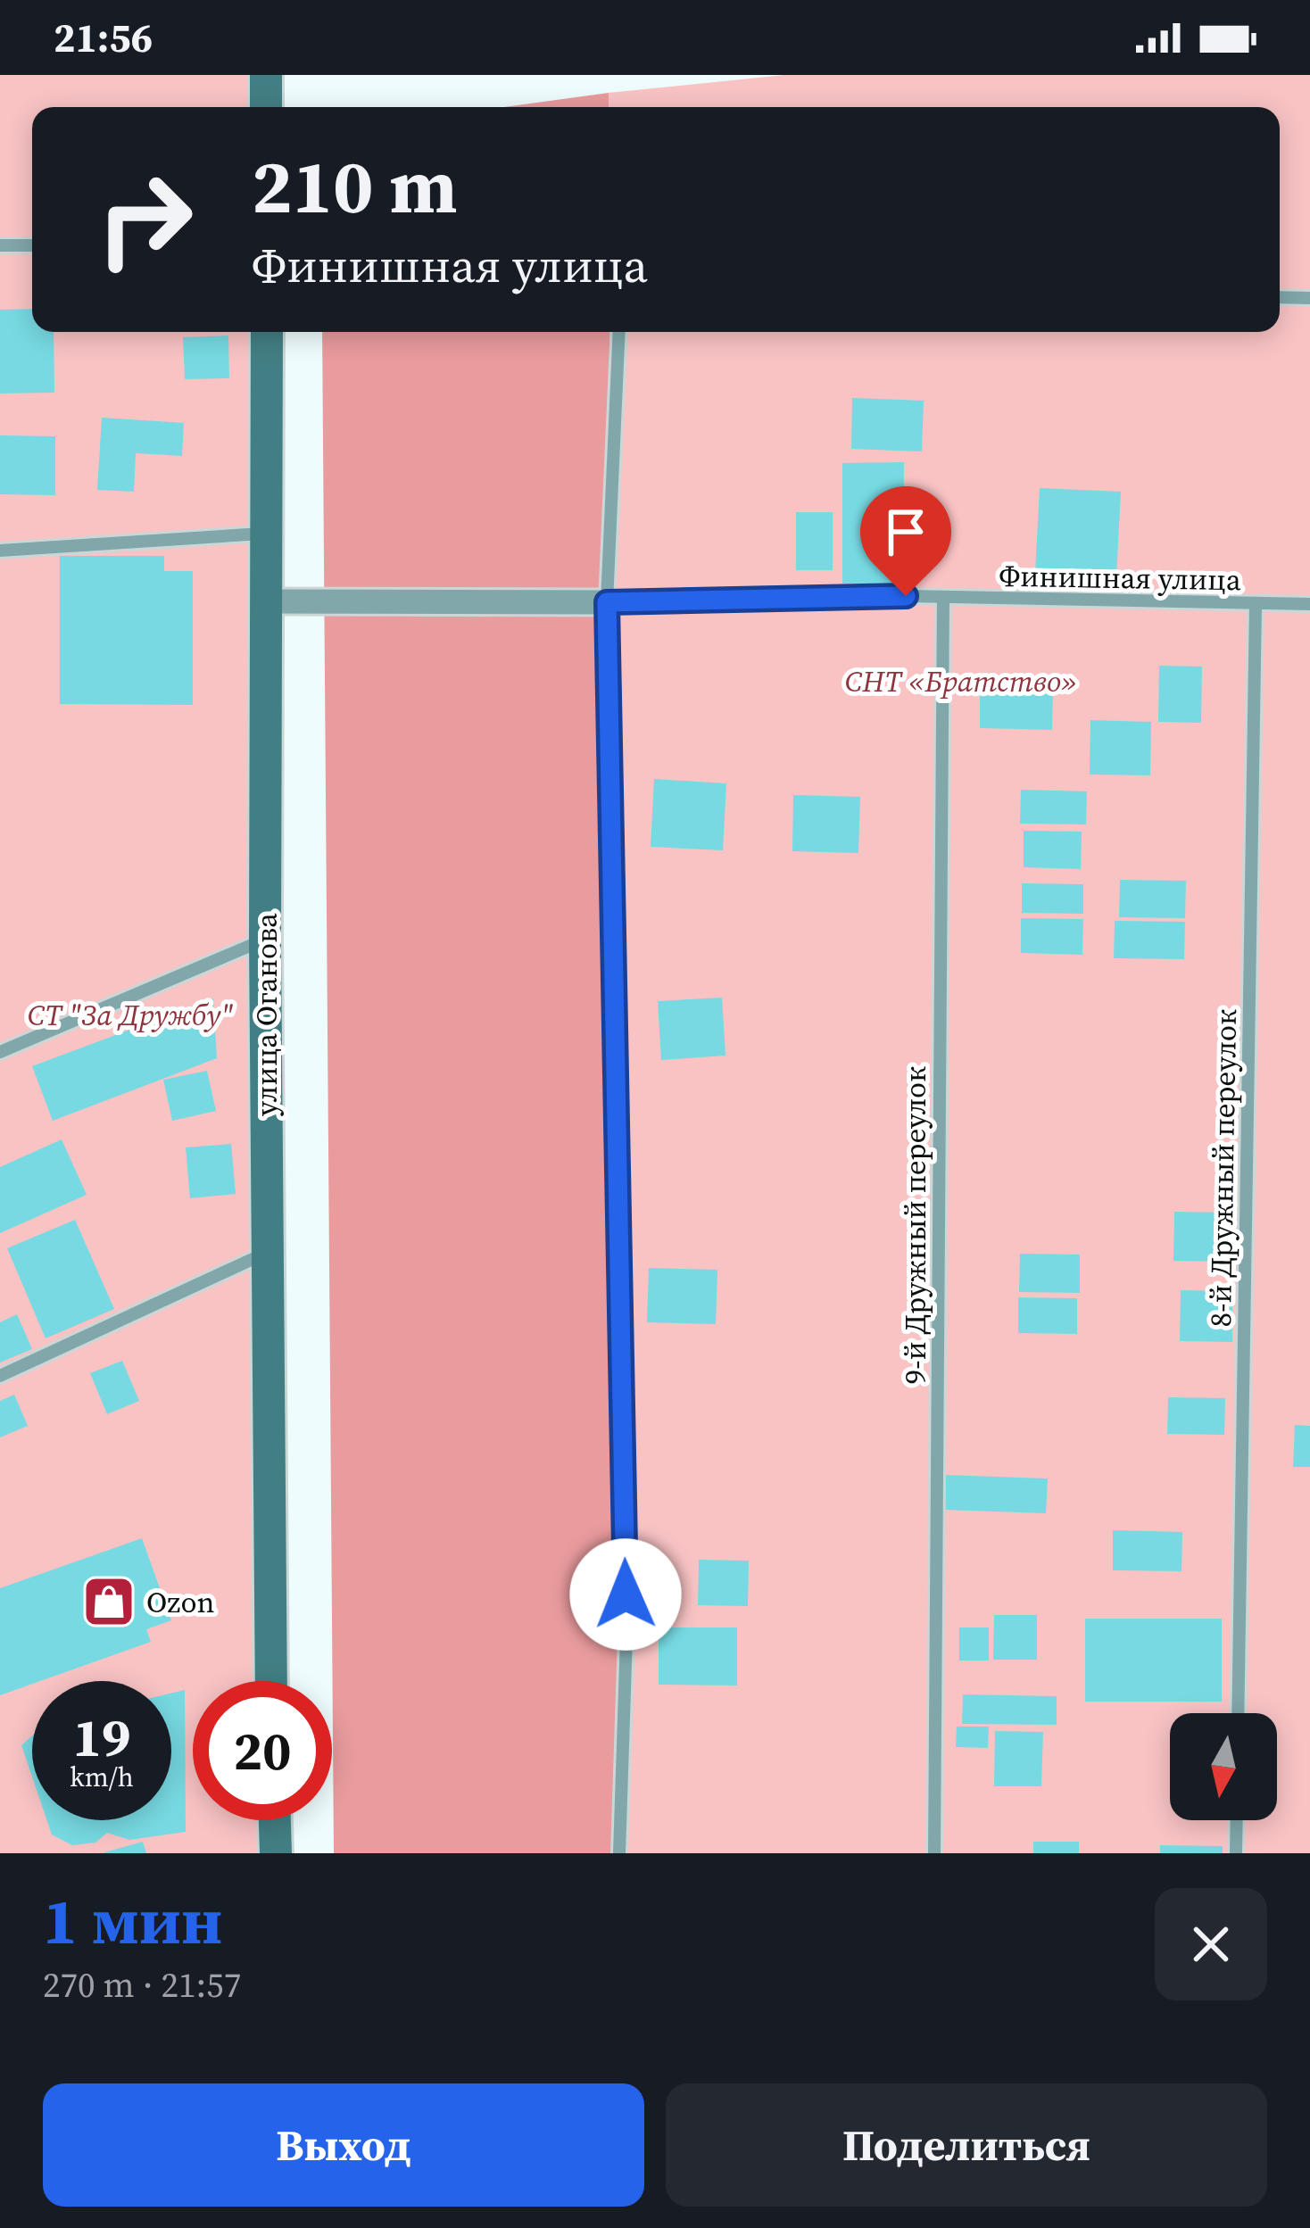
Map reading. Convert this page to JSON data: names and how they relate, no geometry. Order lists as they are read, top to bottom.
{
  "streets": {
    "main road": ["улица Оганова"],
    "lane": ["Финишная улица", "8-й Дружный переулок", "9-й Дружный переулок"]
  },
  "crossings": [
    ["Финишная улица", "8-й Дружный переулок"],
    ["Финишная улица", "9-й Дружный переулок"]
  ],
  "parks": ["СНТ «Братство»", "СТ \"За Дружбу\""],
  "places": {
    "shop": ["Ozon"]
  },
  "north": "bottom",
  "page": {
    "status": "21:56",
    "turn": ["210 m", "Финишная улица"],
    "speed": "19 km/h",
    "limit": "20",
    "heading": ["1 мин", "270 m · 21:57"],
    "buttons": ["Выход", "Поделиться"]
  }
}
